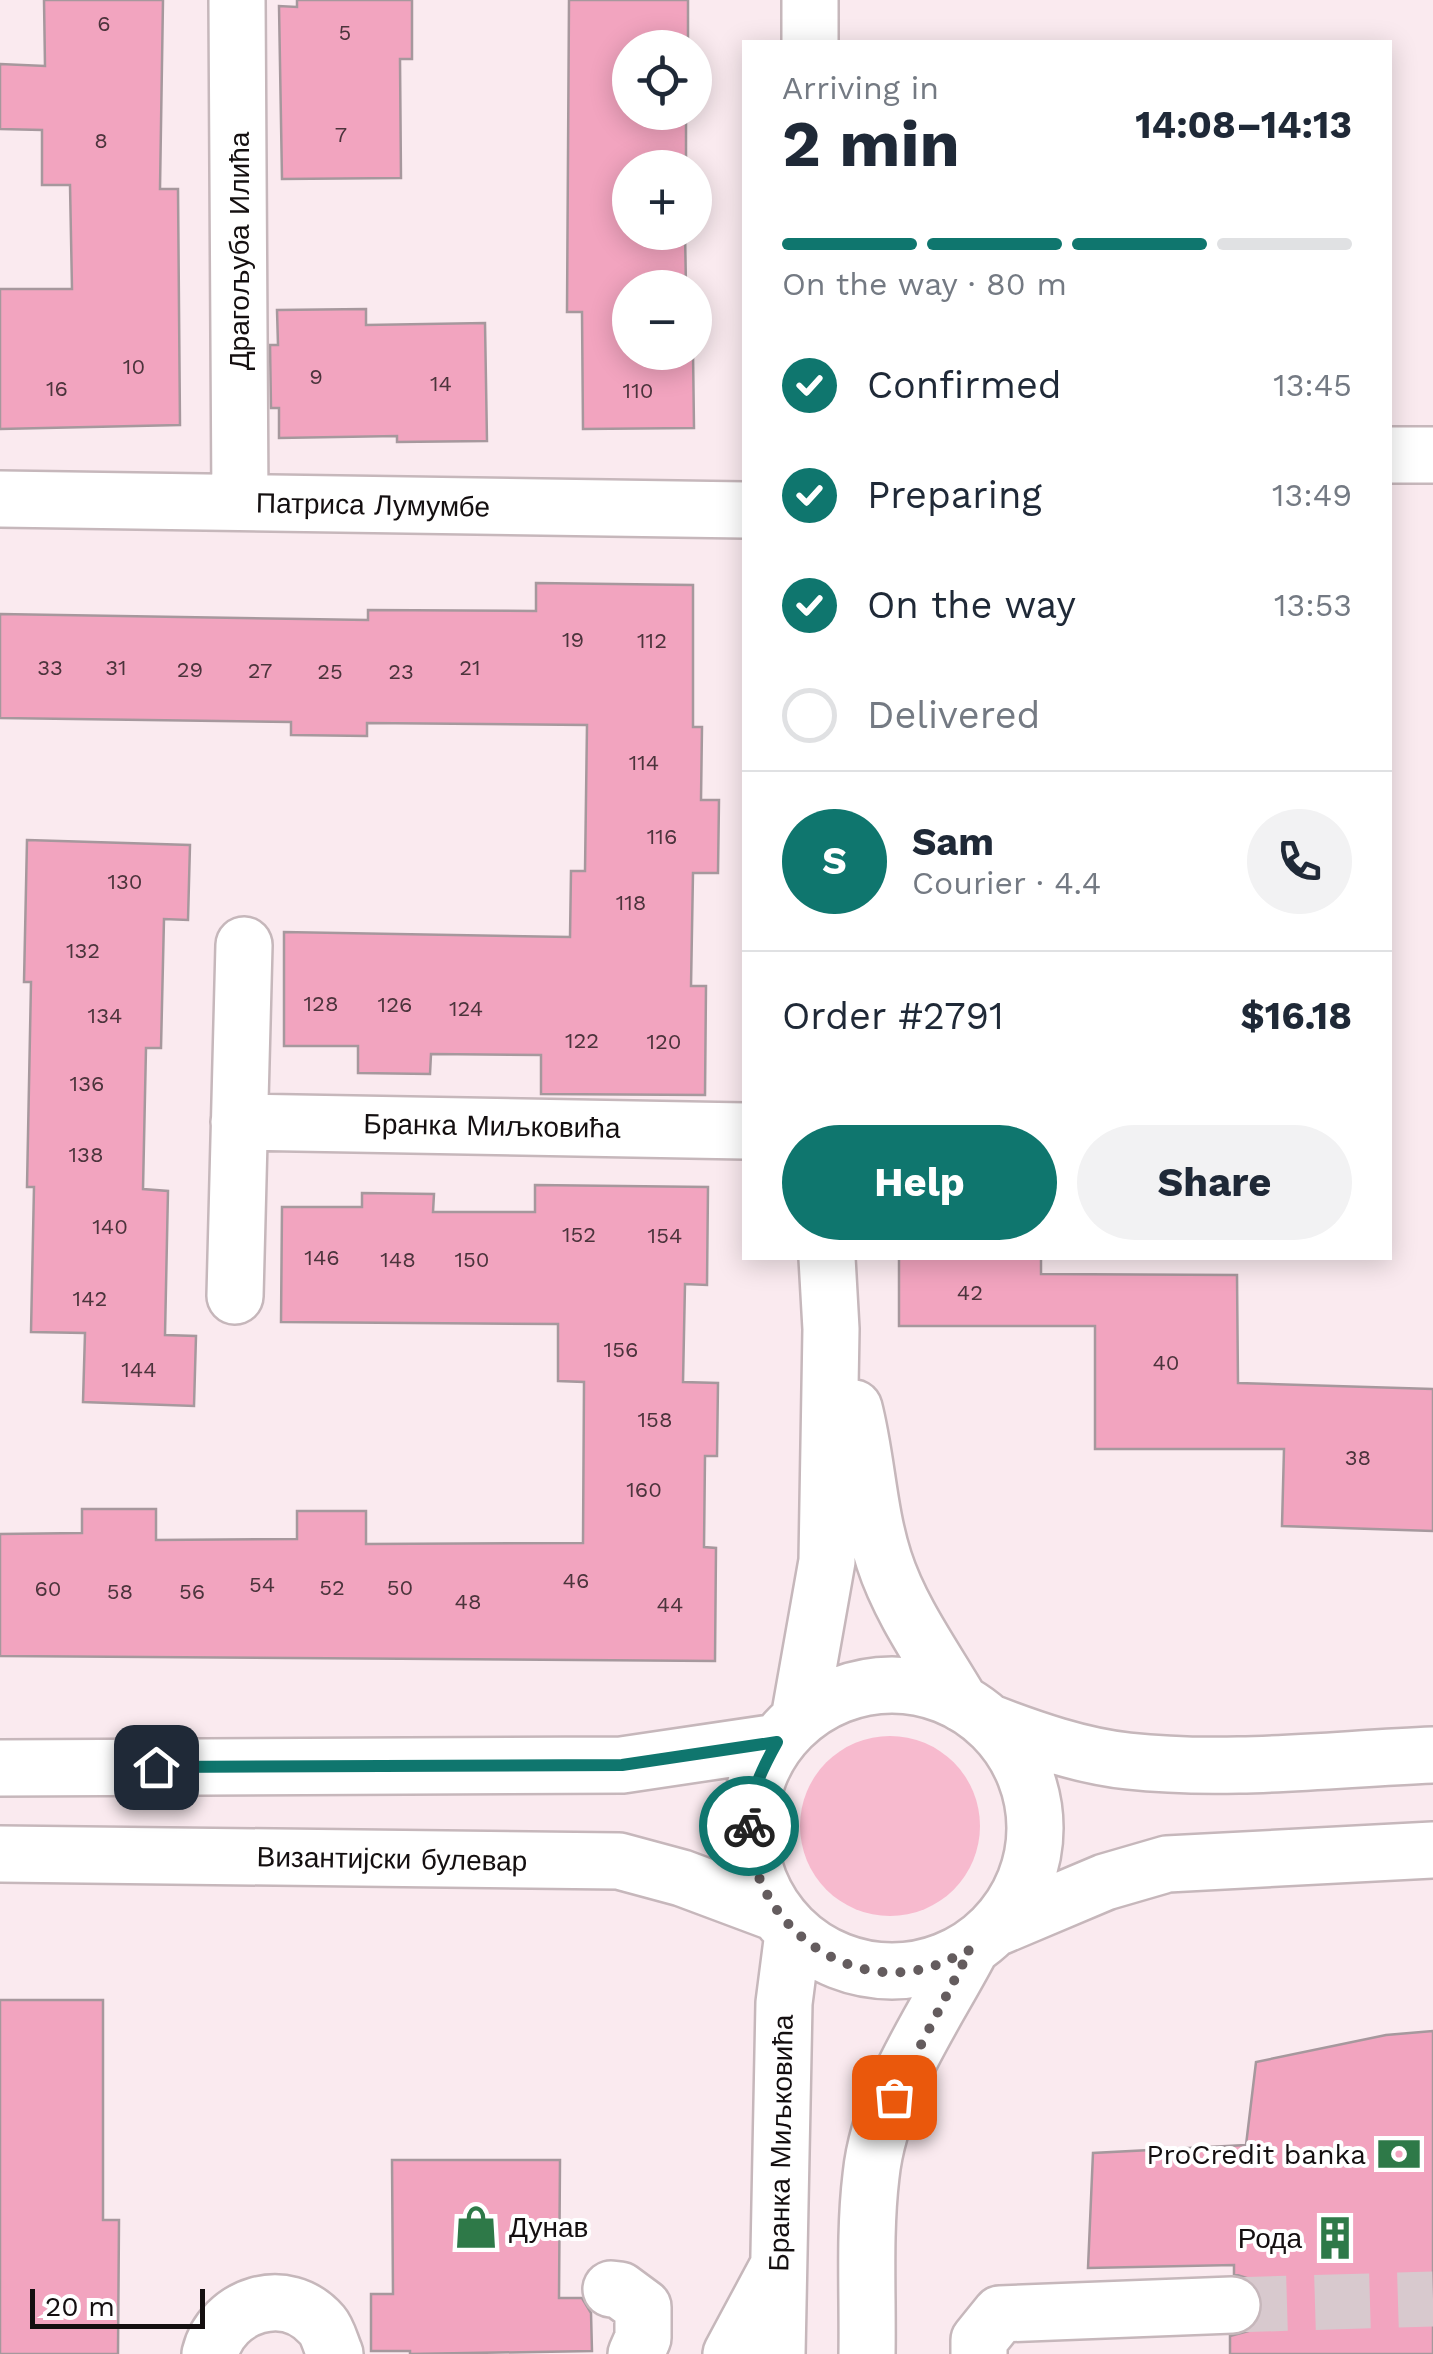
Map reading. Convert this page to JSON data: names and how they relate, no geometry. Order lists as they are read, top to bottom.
{
  "streets": {
    "street": [
      "Драгољуба Илића",
      "Патриса Лумумбе",
      "Бранка Миљковића",
      "Византијски булевар"
    ]
  },
  "crossings": [
    ["Драгољуба Илића", "Патриса Лумумбе"],
    ["Бранка Миљковића", "Византијски булевар"]
  ],
  "places": {
    "bank": ["ProCredit banka"],
    "shop": ["Дунав"],
    "building": ["Рода"]
  },
  "house_numbers": [
    "6",
    "5",
    "7",
    "8",
    "10",
    "9",
    "14",
    "16",
    "110",
    "19",
    "112",
    "33",
    "31",
    "21",
    "29",
    "27",
    "25",
    "23",
    "114",
    "116",
    "130",
    "118",
    "132",
    "128",
    "126",
    "124",
    "134",
    "122",
    "120",
    "136",
    "138",
    "140",
    "152",
    "154",
    "146",
    "148",
    "150",
    "42",
    "142",
    "156",
    "40",
    "144",
    "158",
    "38",
    "160",
    "46",
    "54",
    "52",
    "50",
    "60",
    "58",
    "56",
    "48",
    "44"
  ],
  "scale_bar": "20 m",
  "page": {
    "map_buttons": ["+", "−"],
    "heading": ["2 min", "Arriving in", "14:08–14:13"],
    "panel": [
      "Sam",
      "Courier · 4.4",
      "Order #2791",
      "$16.18"
    ],
    "bar": "On the way · 80 m",
    "list": [
      ["Confirmed", "13:45"],
      ["Preparing", "13:49"],
      ["On the way", "13:53"],
      "Delivered"
    ],
    "round": "S",
    "buttons": ["Help", "Share"],
    "scale": "20 m"
  }
}
